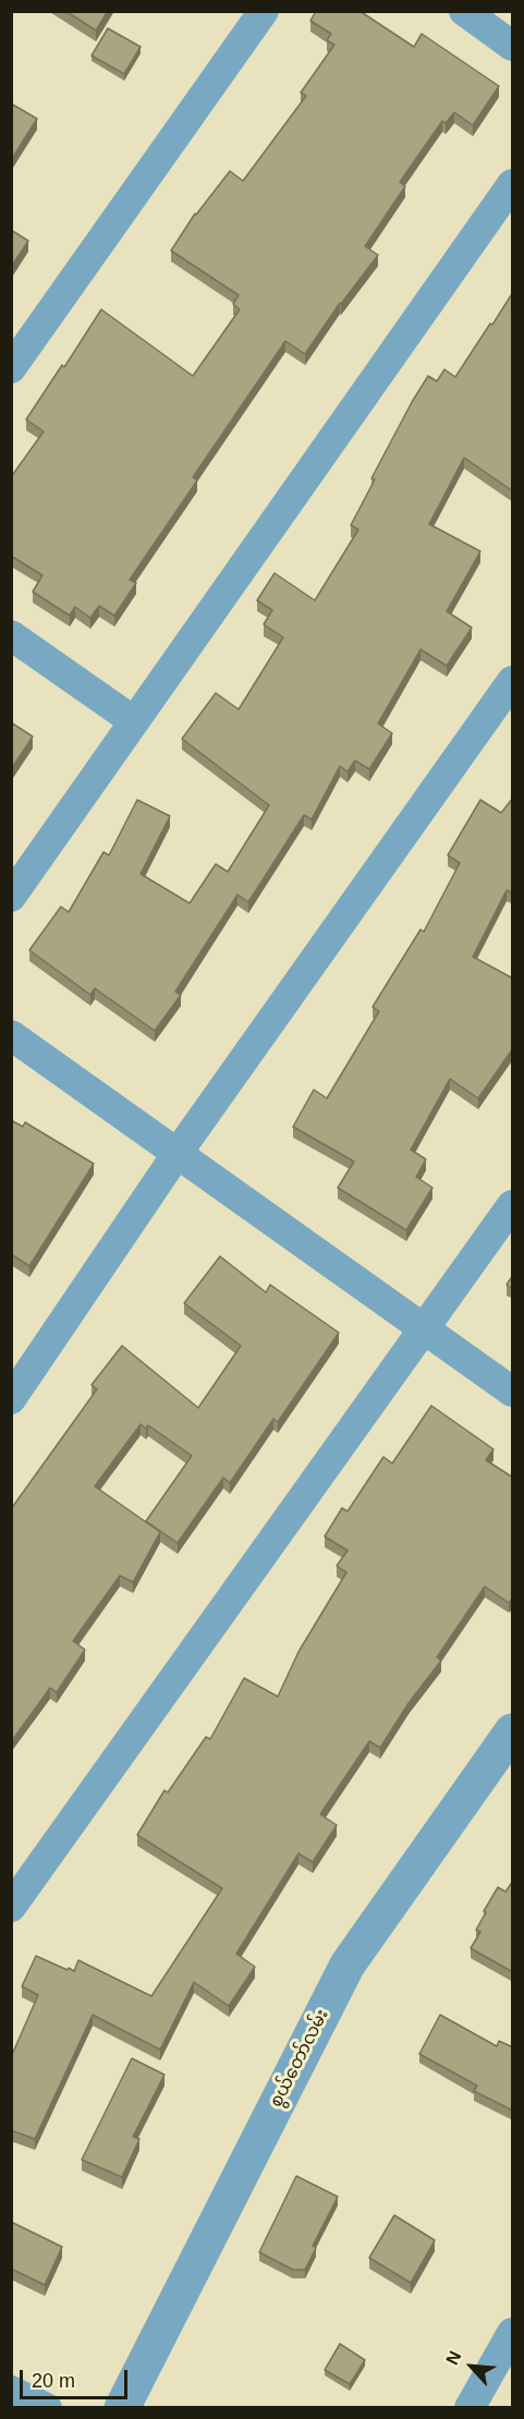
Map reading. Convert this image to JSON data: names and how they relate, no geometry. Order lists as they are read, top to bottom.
{
  "streets": {
    "street": ["စွယ်တော်လမ်း"]
  },
  "scale_bar": "20 m",
  "north": "top left"
}
